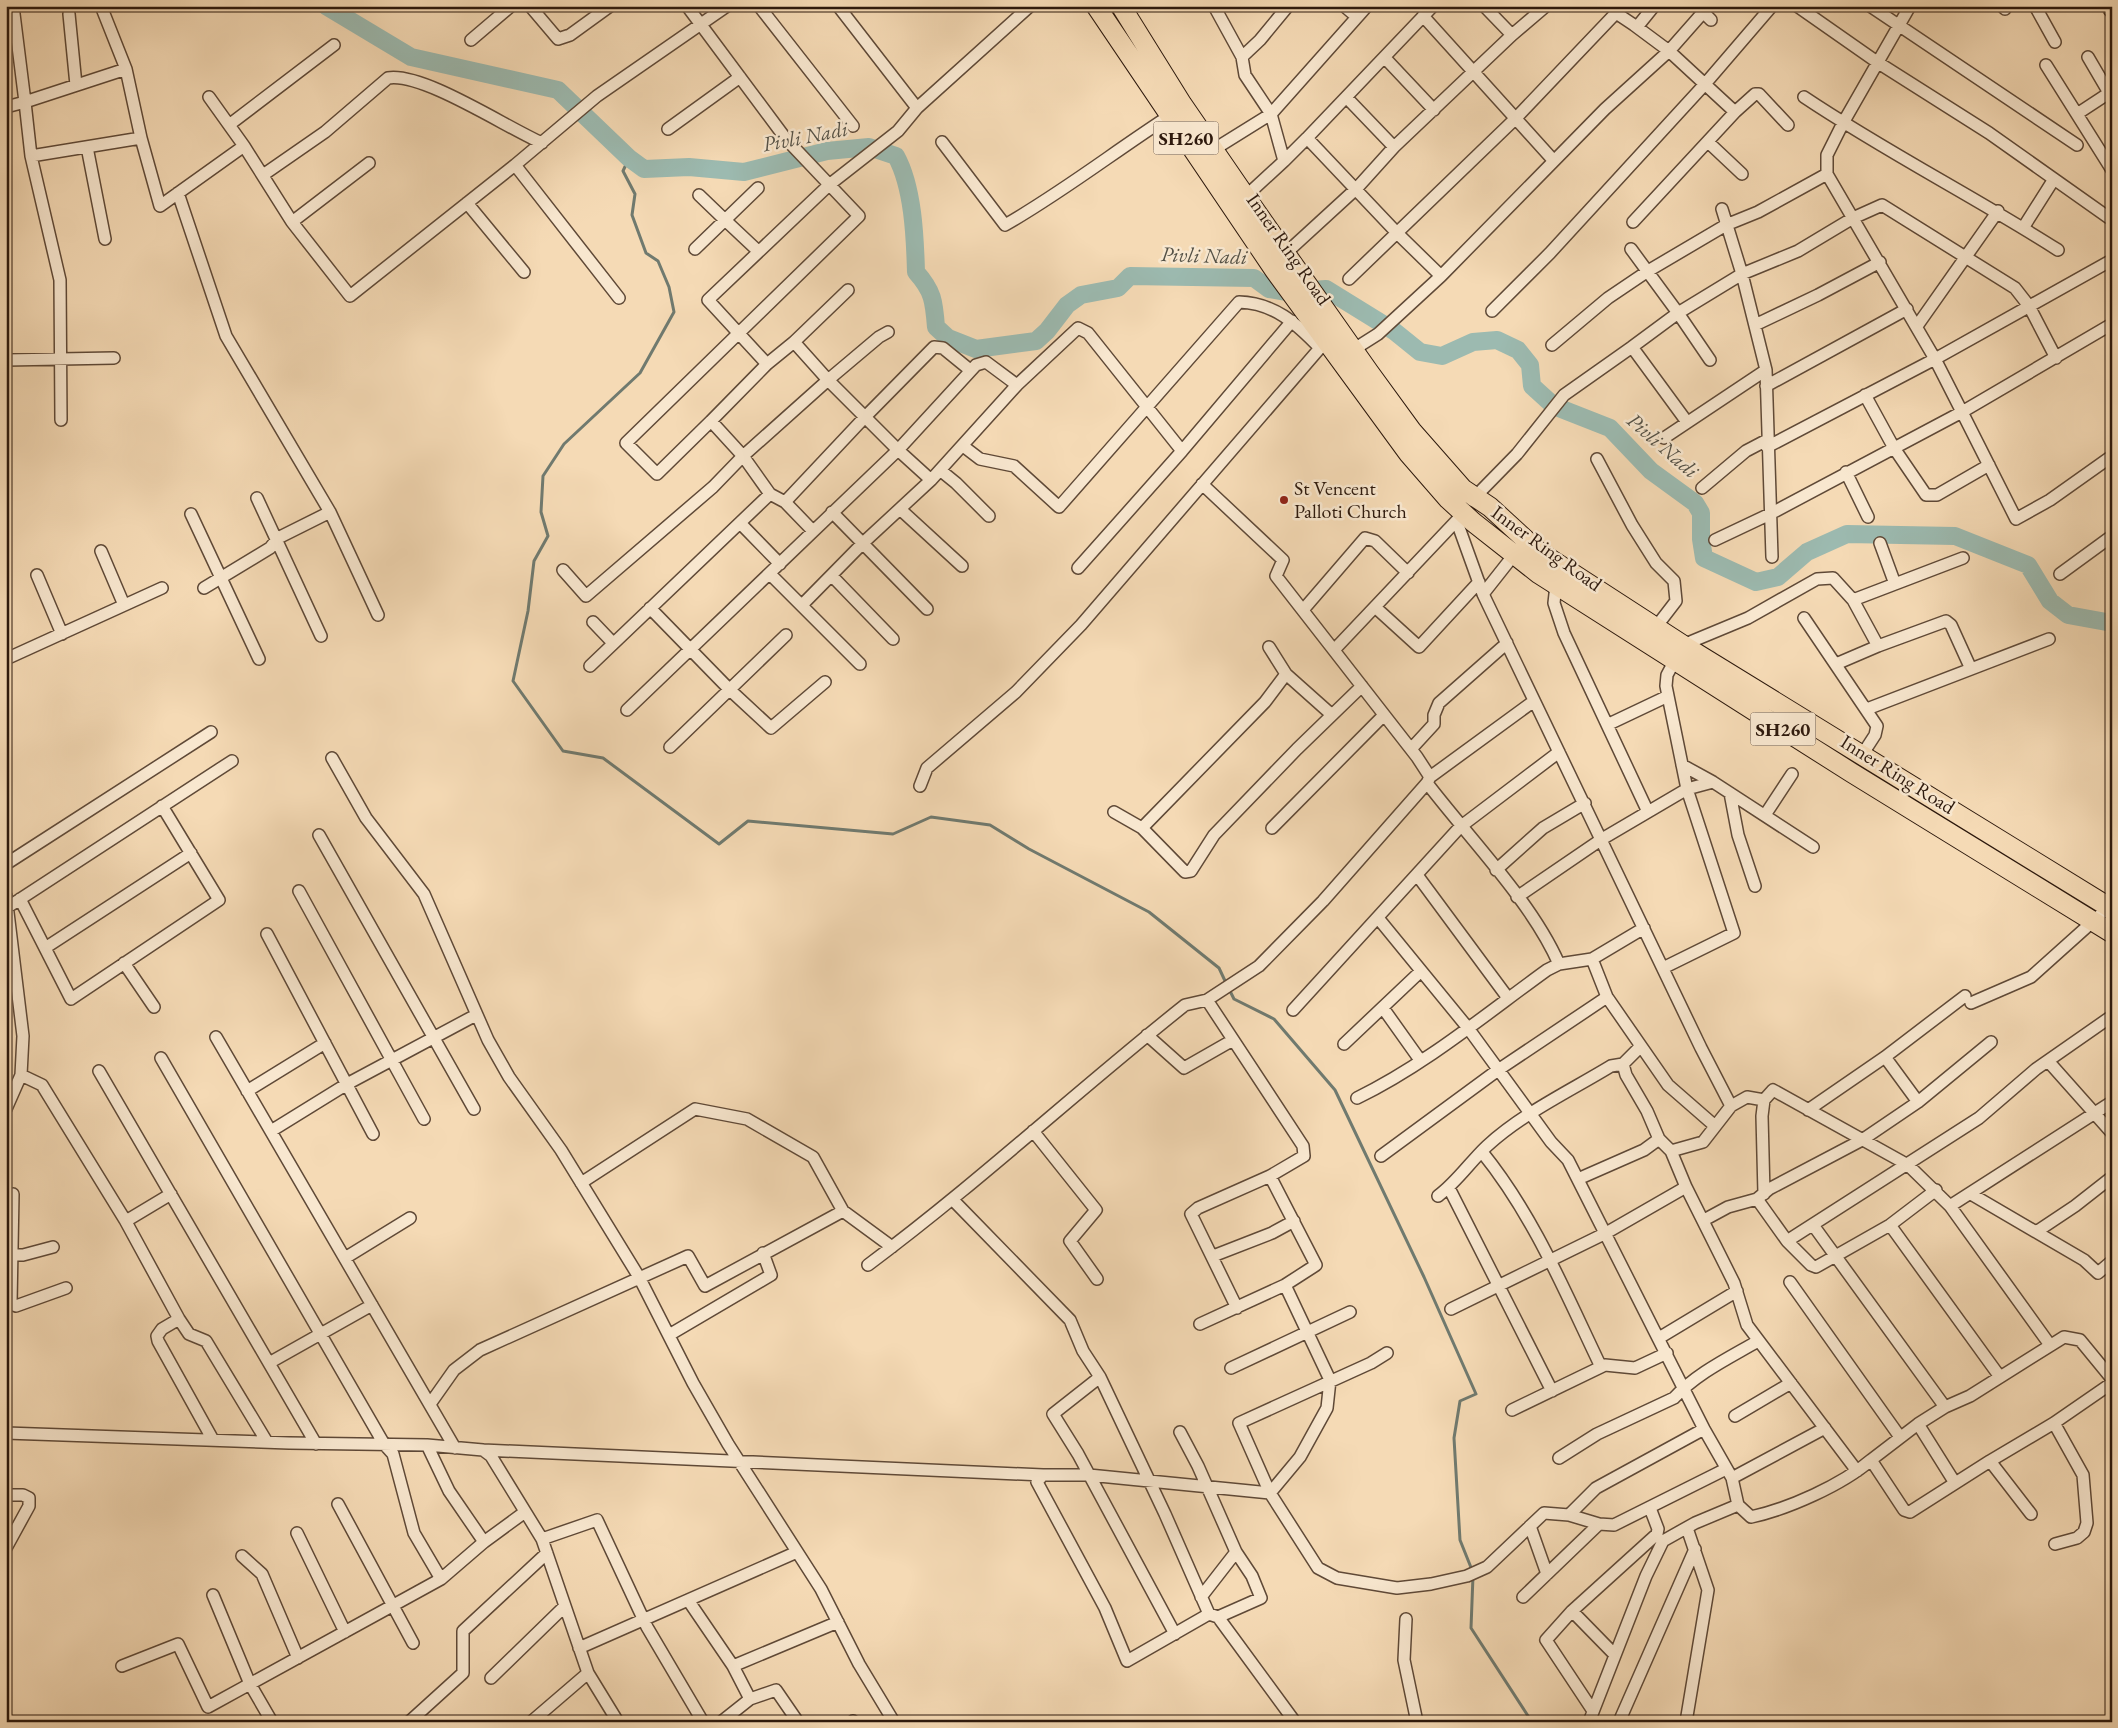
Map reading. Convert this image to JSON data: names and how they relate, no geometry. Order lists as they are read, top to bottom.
{
  "streets": {
    "highway": ["SH260", "Inner Ring Road"]
  },
  "water": ["Pivli Nadi"],
  "places": ["St Vencent Palloti Church"]
}
